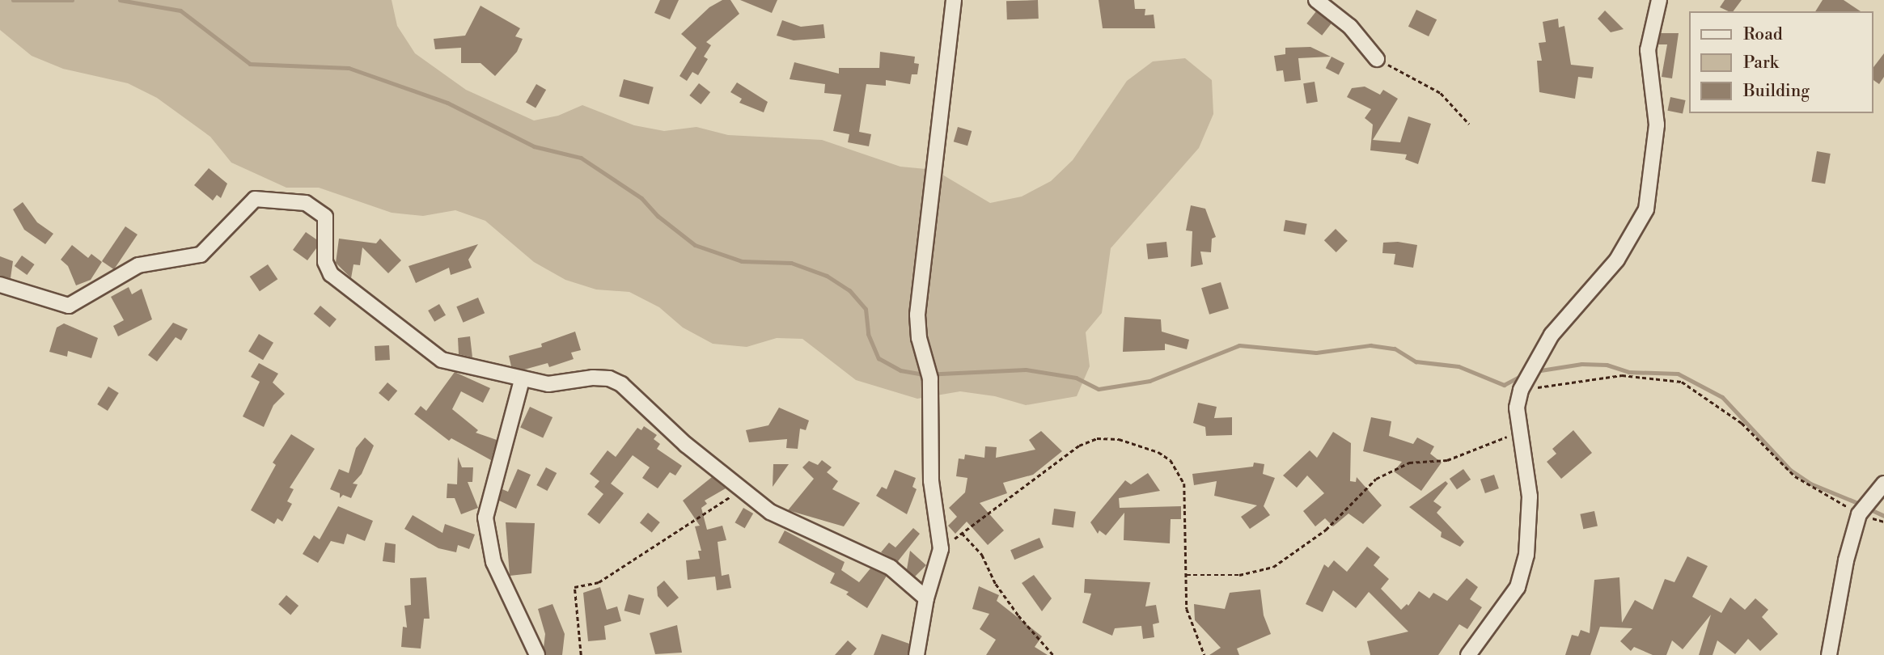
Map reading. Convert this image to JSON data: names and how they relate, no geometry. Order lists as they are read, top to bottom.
{
  "legend": ["Road", "Park", "Building"]
}
